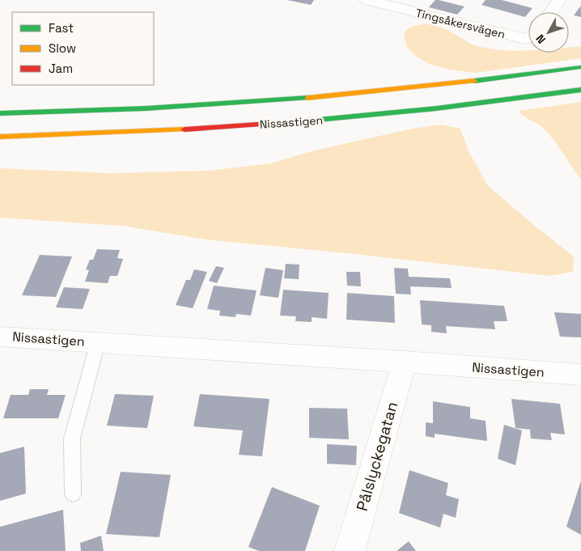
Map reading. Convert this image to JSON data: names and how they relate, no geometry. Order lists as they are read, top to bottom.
{
  "streets": {
    "highway": ["Nissastigen"],
    "street": ["Tingsåkersvägen", "Pålslyckegatan"]
  },
  "crossings": [
    ["Nissastigen", "Pålslyckegatan"]
  ],
  "legend": ["Fast", "Slow", "Jam"],
  "north": "bottom left"
}
